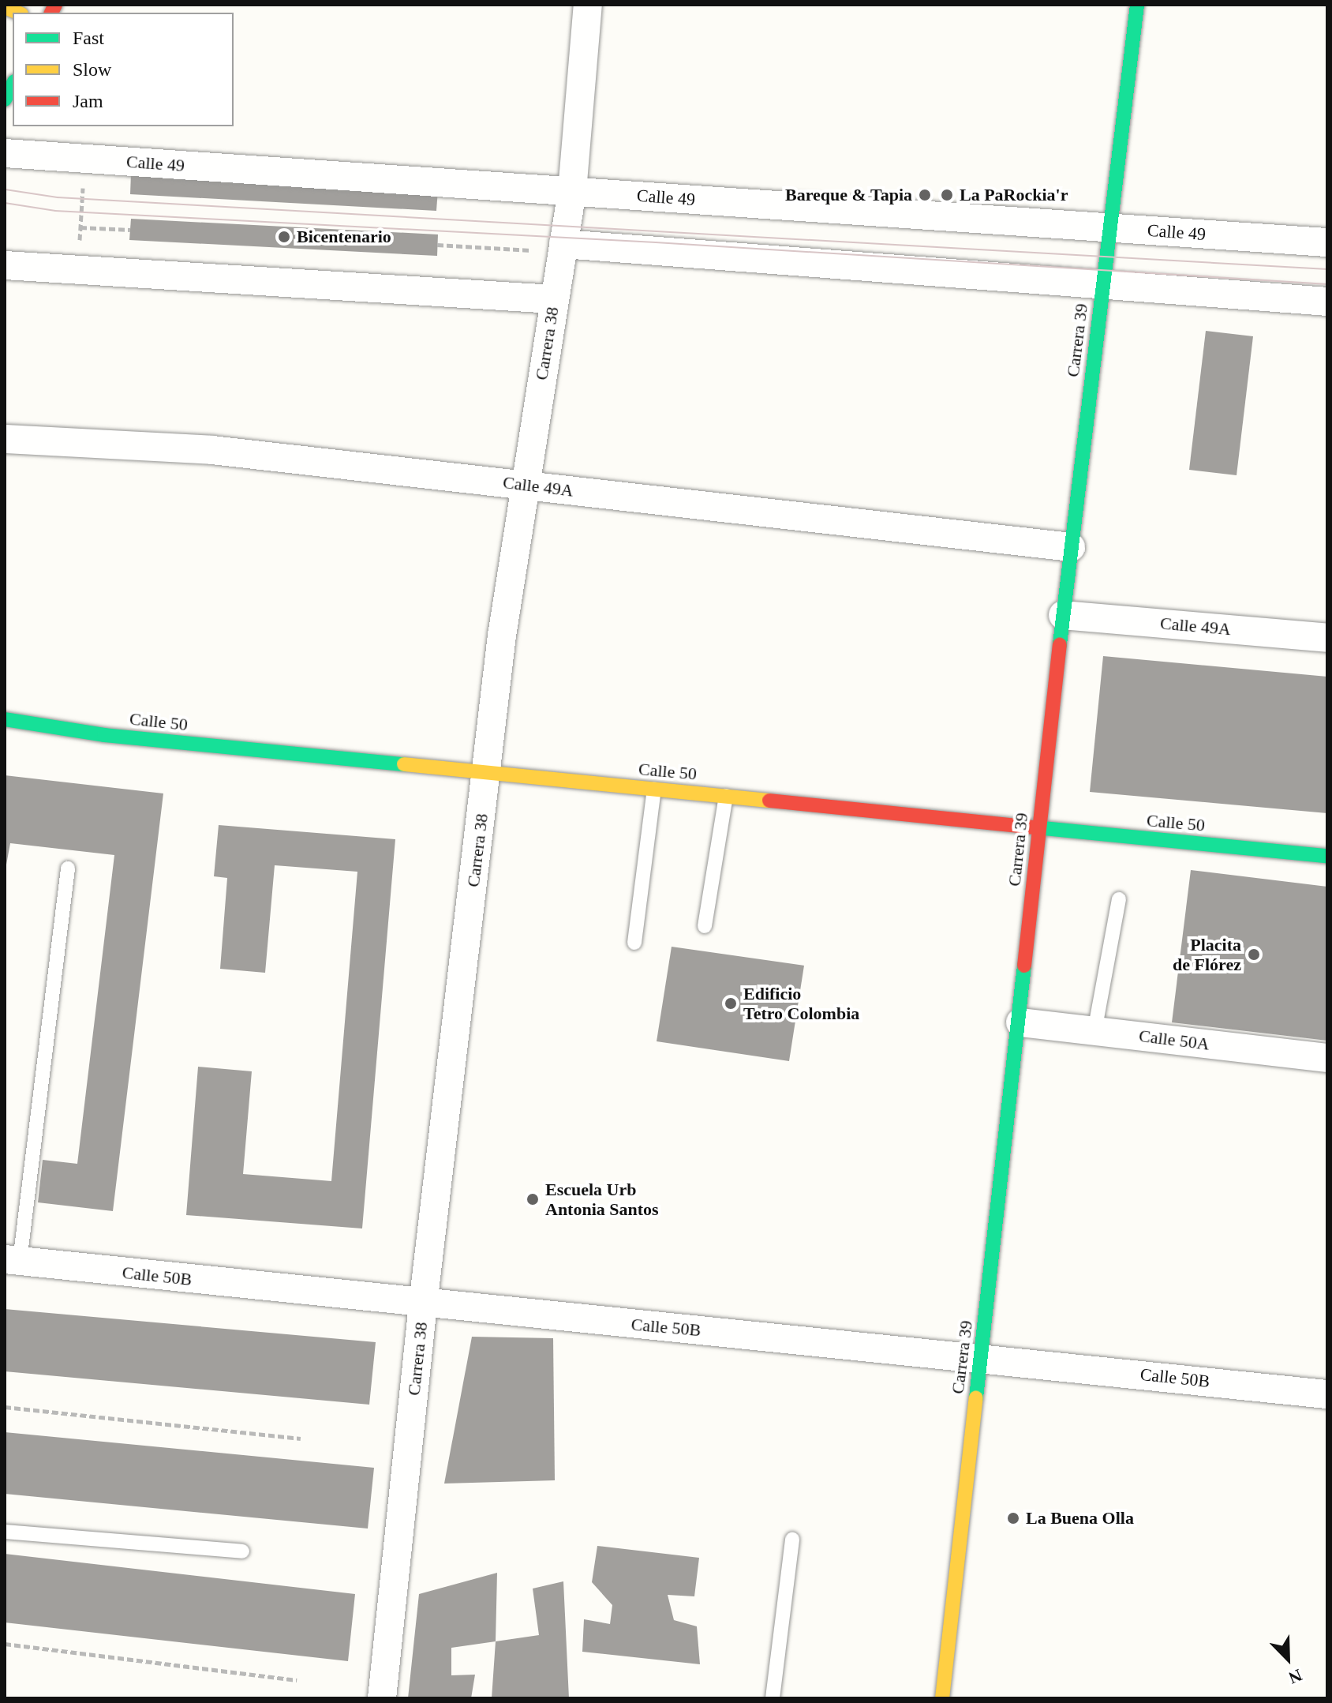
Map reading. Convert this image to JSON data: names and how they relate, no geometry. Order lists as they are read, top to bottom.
{
  "streets": {
    "main road": ["Carrera 39", "Calle 50"],
    "street": [
      "Calle 49",
      "Carrera 38",
      "Calle 49A",
      "Calle 50A",
      "Calle 50B"
    ]
  },
  "crossings": [
    ["Calle 49", "Carrera 39"],
    ["Calle 49", "Carrera 38"],
    ["Carrera 39", "Calle 49A"],
    ["Carrera 39", "Calle 50"],
    ["Carrera 39", "Calle 50A"],
    ["Carrera 39", "Calle 50B"],
    ["Carrera 38", "Calle 49A"],
    ["Carrera 38", "Calle 50"],
    ["Carrera 38", "Calle 50B"]
  ],
  "places": [
    "Bareque & Tapia",
    "La PaRockia'r",
    "Bicentenario",
    "Placita de Flórez",
    "Edificio Tetro Colombia",
    "Escuela Urb Antonia Santos",
    "La Buena Olla"
  ],
  "legend": ["Fast", "Slow", "Jam"],
  "north": "bottom right"
}
